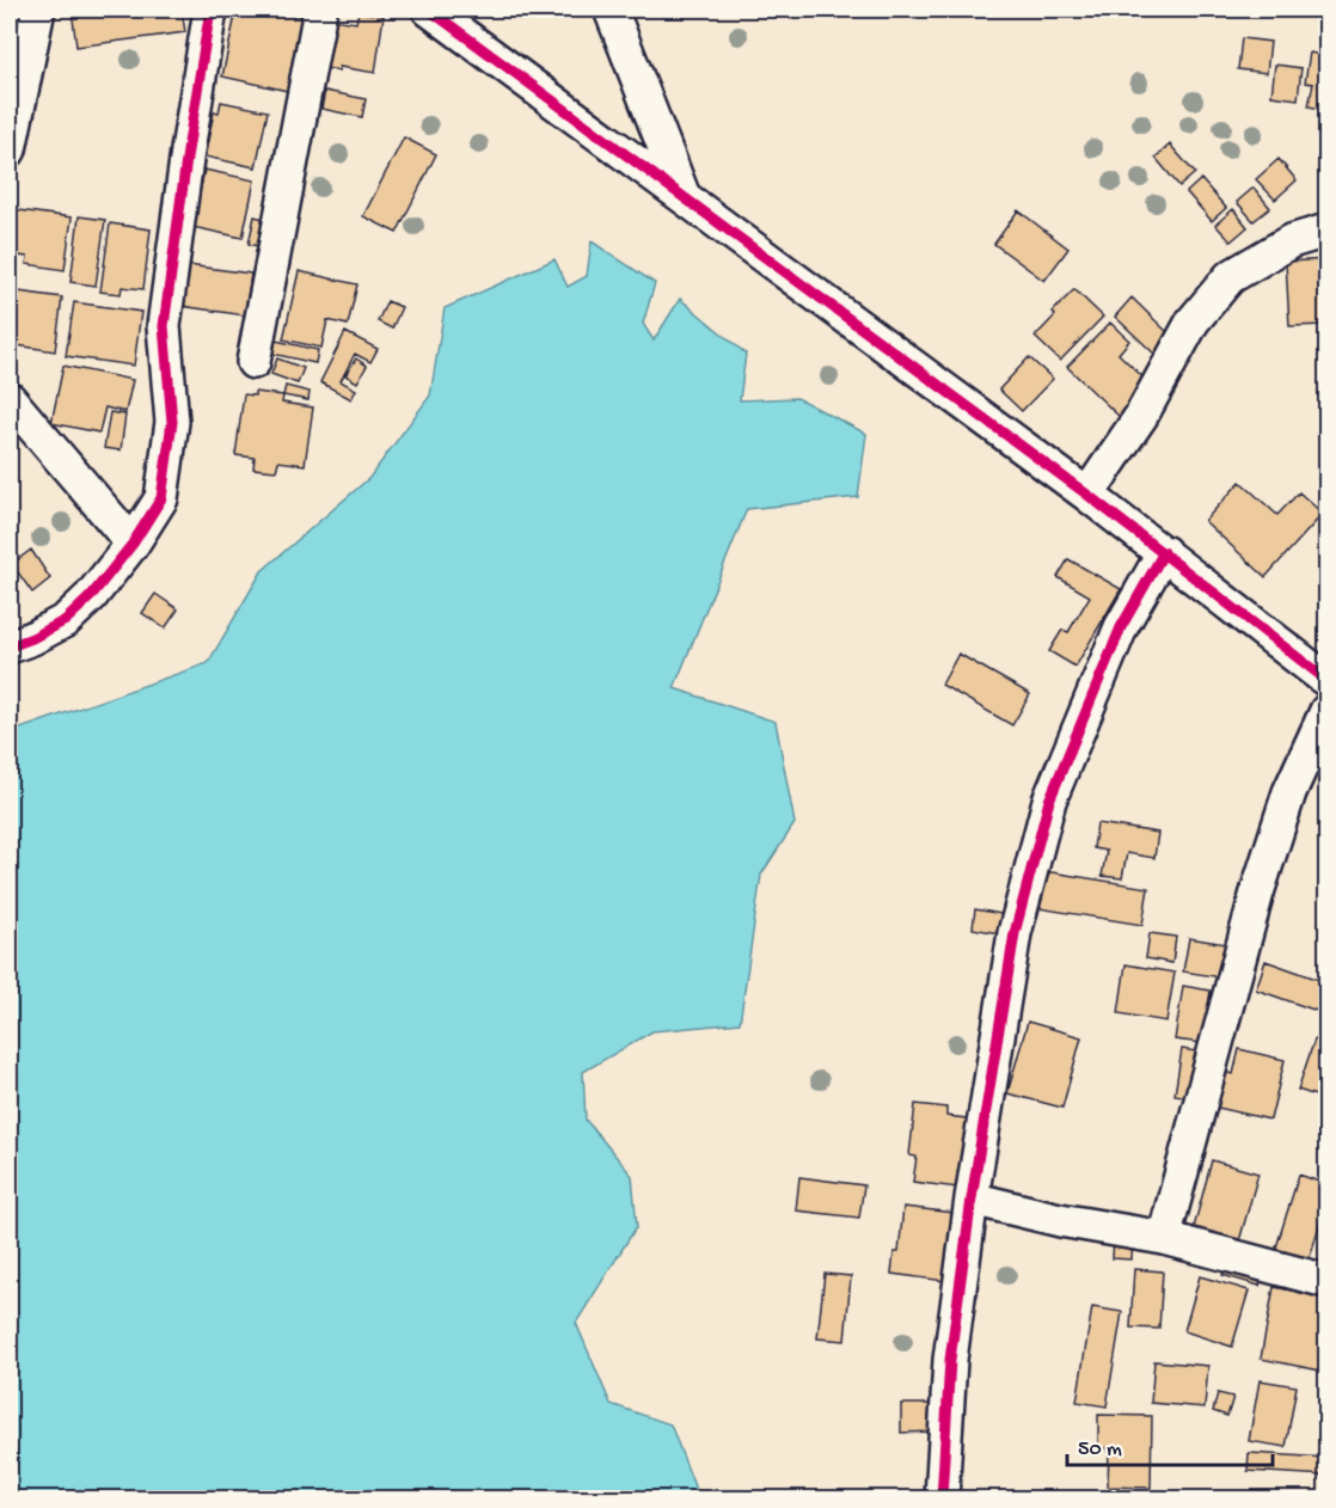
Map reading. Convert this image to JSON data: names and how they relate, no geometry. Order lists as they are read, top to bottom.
{
  "scale_bar": "50 m"
}
